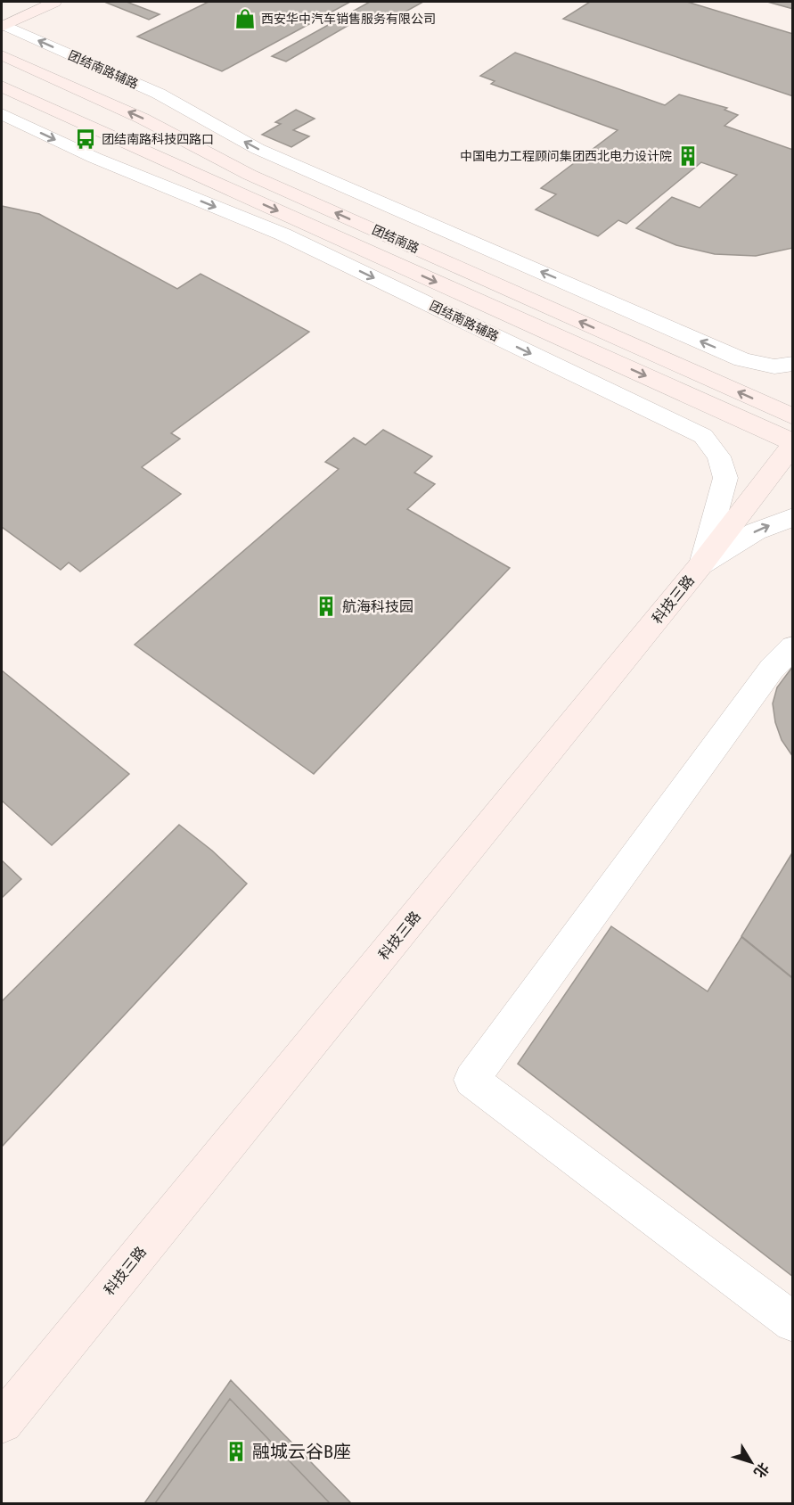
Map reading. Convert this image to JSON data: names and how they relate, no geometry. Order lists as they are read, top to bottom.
{
  "streets": {
    "main road": ["团结南路", "科技三路"],
    "street": ["团结南路辅路"]
  },
  "crossings": [
    ["团结南路辅路", "科技三路"],
    ["团结南路", "科技三路"]
  ],
  "places": {
    "shop": ["西安华中汽车销售服务有限公司"],
    "bus stop": ["团结南路科技四路口"],
    "building": ["中国电力工程顾问集团西北电力设计院", "航海科技园", "融城云谷B座"]
  },
  "north": "bottom right"
}
